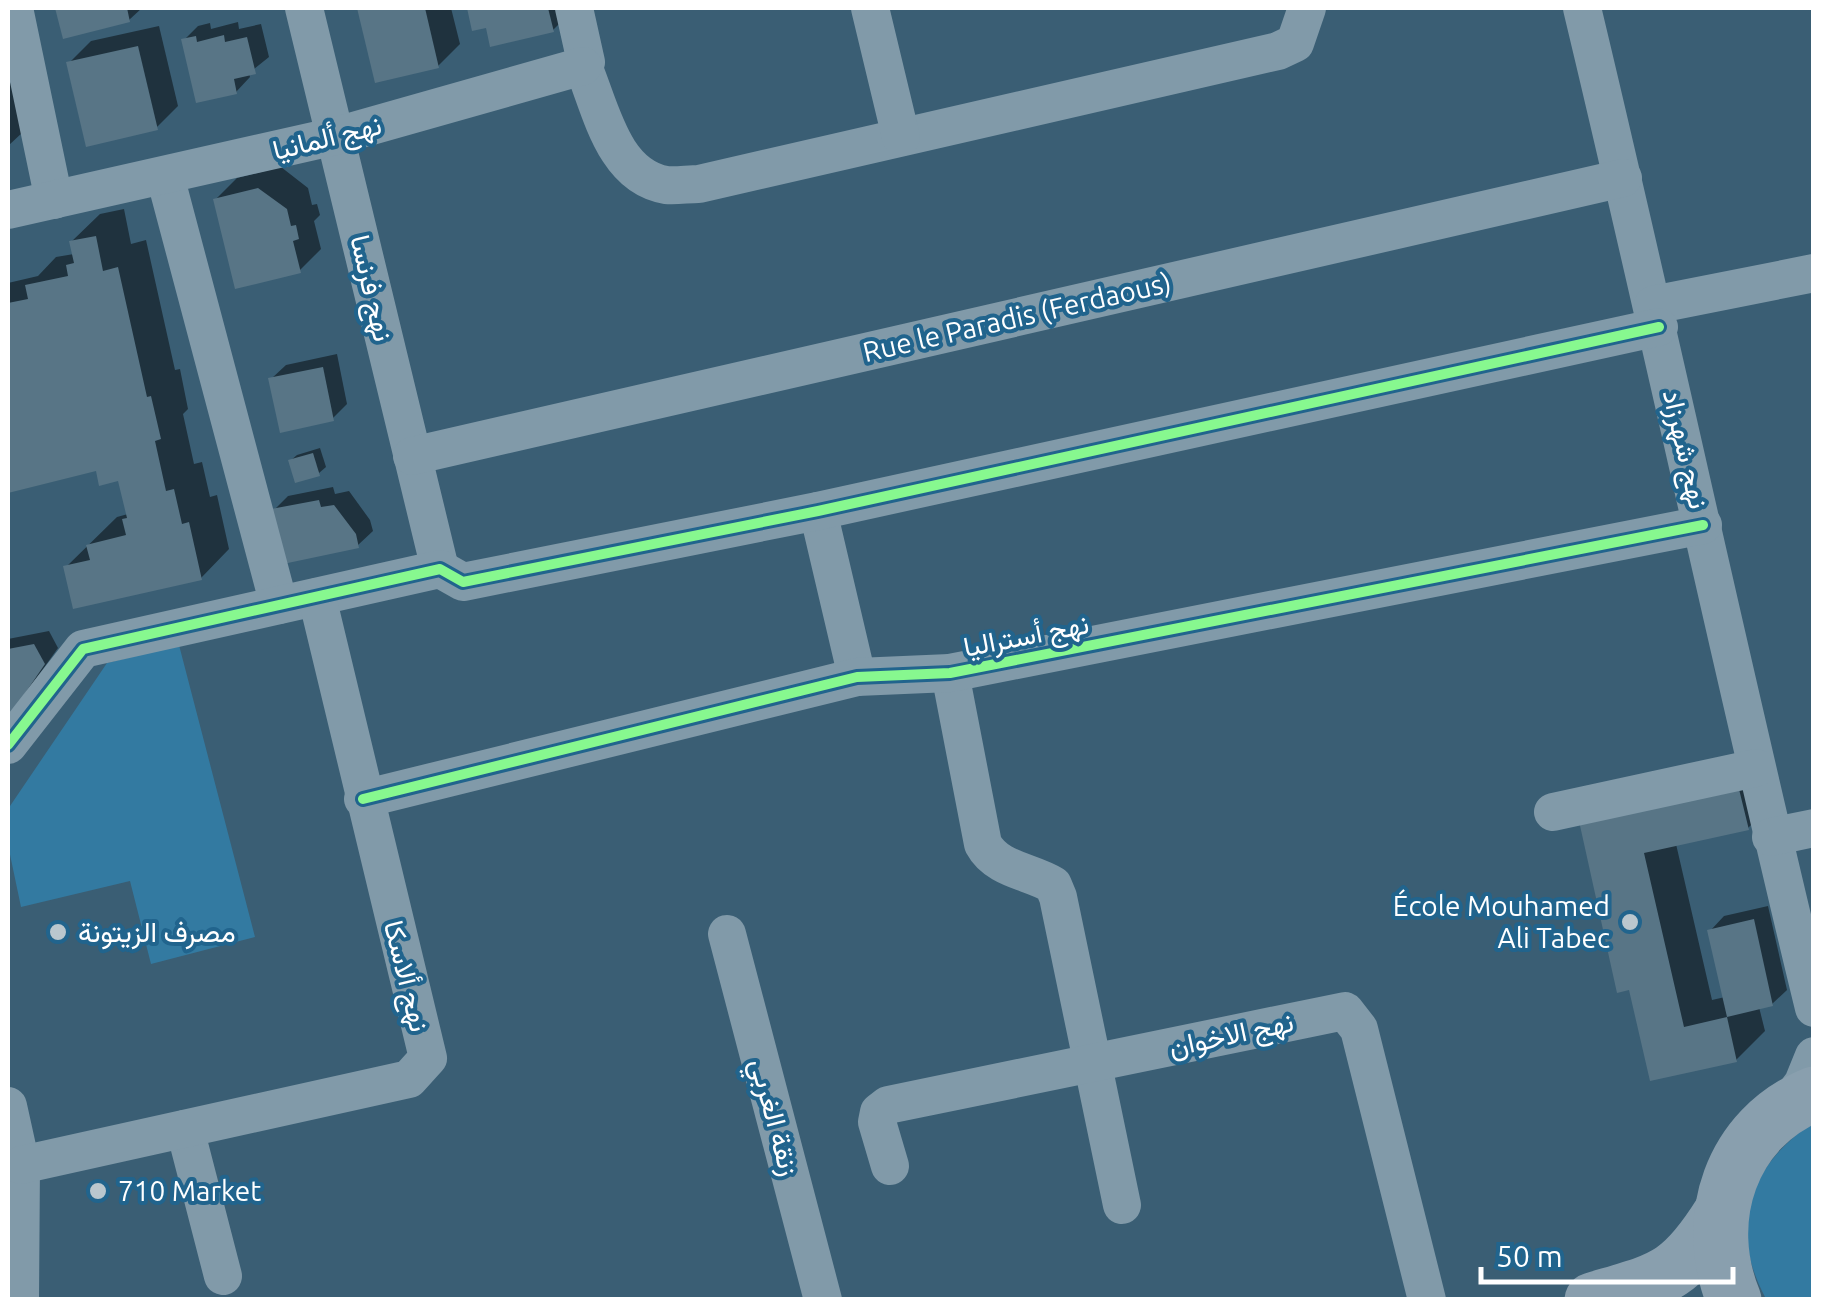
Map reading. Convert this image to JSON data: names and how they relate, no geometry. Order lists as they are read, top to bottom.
{
  "streets": {
    "street": [
      "نهج ألمانيا",
      "نهج فرنسا",
      "Rue le Paradis (Ferdaous)",
      "نهج شهرزاد",
      "نهج أستراليا",
      "نهج ألاسكا",
      "نهج الاخوان",
      "زنقة الغربي"
    ]
  },
  "crossings": [
    ["نهج ألمانيا", "نهج فرنسا"],
    ["نهج فرنسا", "Rue le Paradis (Ferdaous)"],
    ["Rue le Paradis (Ferdaous)", "نهج شهرزاد"],
    ["نهج شهرزاد", "نهج أستراليا"],
    ["نهج أستراليا", "نهج ألاسكا"]
  ],
  "places": ["École Mouhamed Ali Tabec", "مصرف الزيتونة", "710 Market"],
  "scale_bar": "50 m"
}
